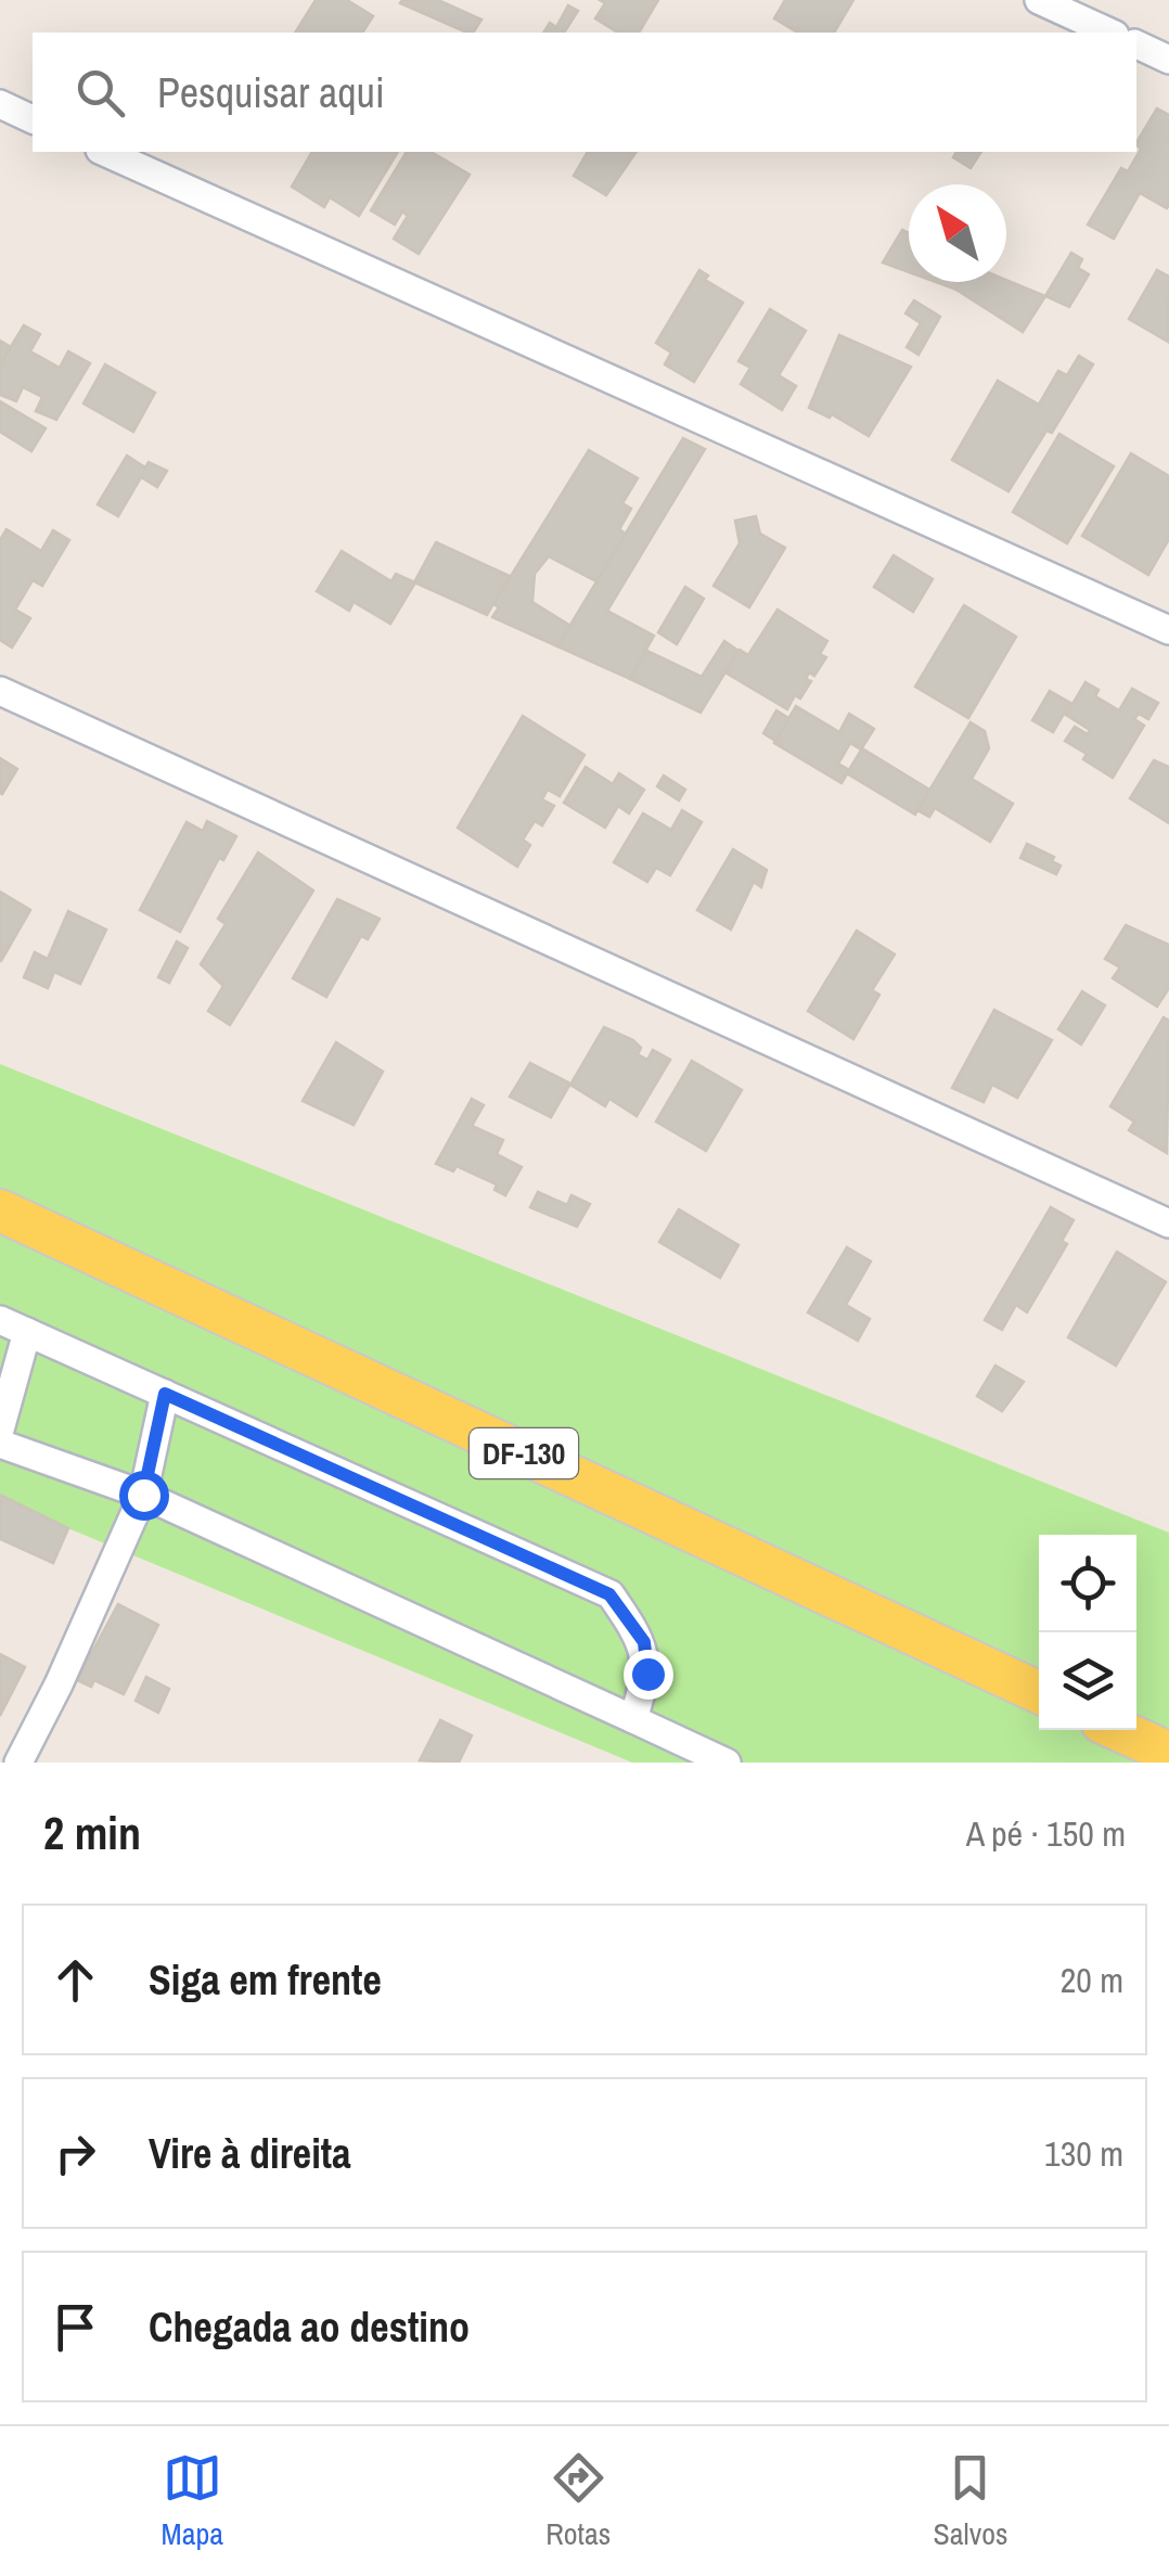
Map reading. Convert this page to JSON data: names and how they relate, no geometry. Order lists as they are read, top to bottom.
{
  "streets": {
    "main road": ["DF-130"]
  },
  "north": "top left",
  "page": {
    "search": "Pesquisar aqui",
    "heading": ["2 min", "A pé · 150 m"],
    "list": [
      ["Siga em frente", "20 m"],
      ["Vire à direita", "130 m"],
      "Chegada ao destino"
    ],
    "nav": ["Mapa", "Rotas", "Salvos"]
  }
}
